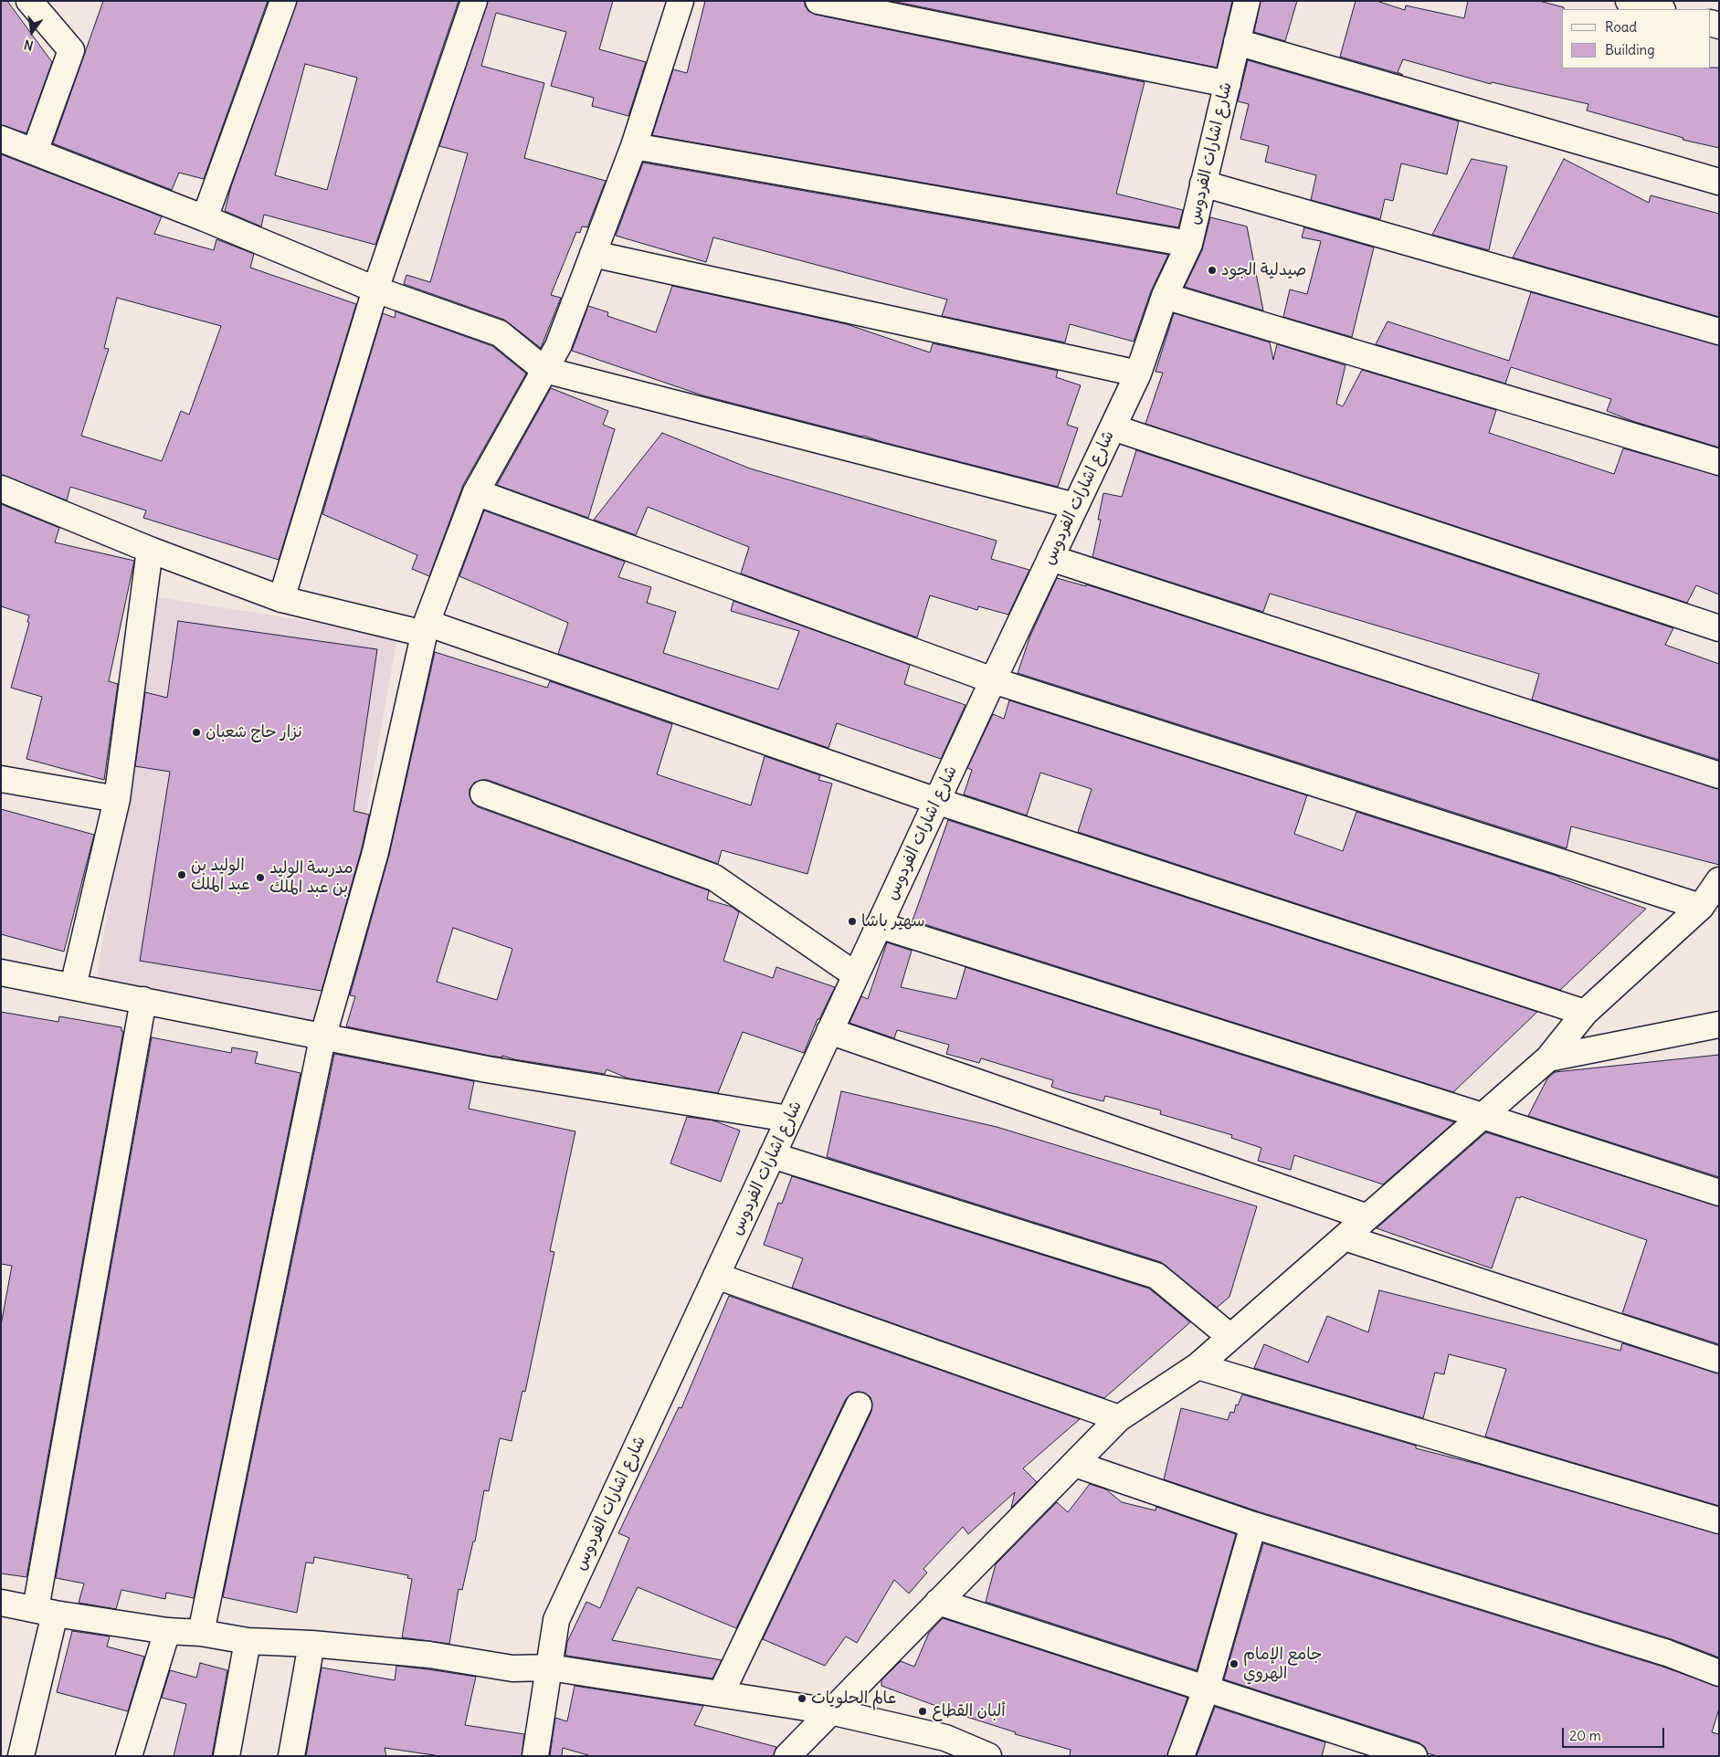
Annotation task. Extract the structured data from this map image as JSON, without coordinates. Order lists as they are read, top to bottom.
{
  "streets": {
    "street": ["شارع اشارات الفردوس"]
  },
  "places": [
    "صيدلية الجود",
    "نزار حاج شعبان",
    "الوليد بن عبد الملك",
    "مدرسة الوليد بن عبد الملك",
    "سهير باشا",
    "جامع الإمام الهروي",
    "عالم الحلويات",
    "ألبان القطاع"
  ],
  "legend": ["Road", "Building"],
  "scale_bar": "20 m",
  "north": "bottom"
}
